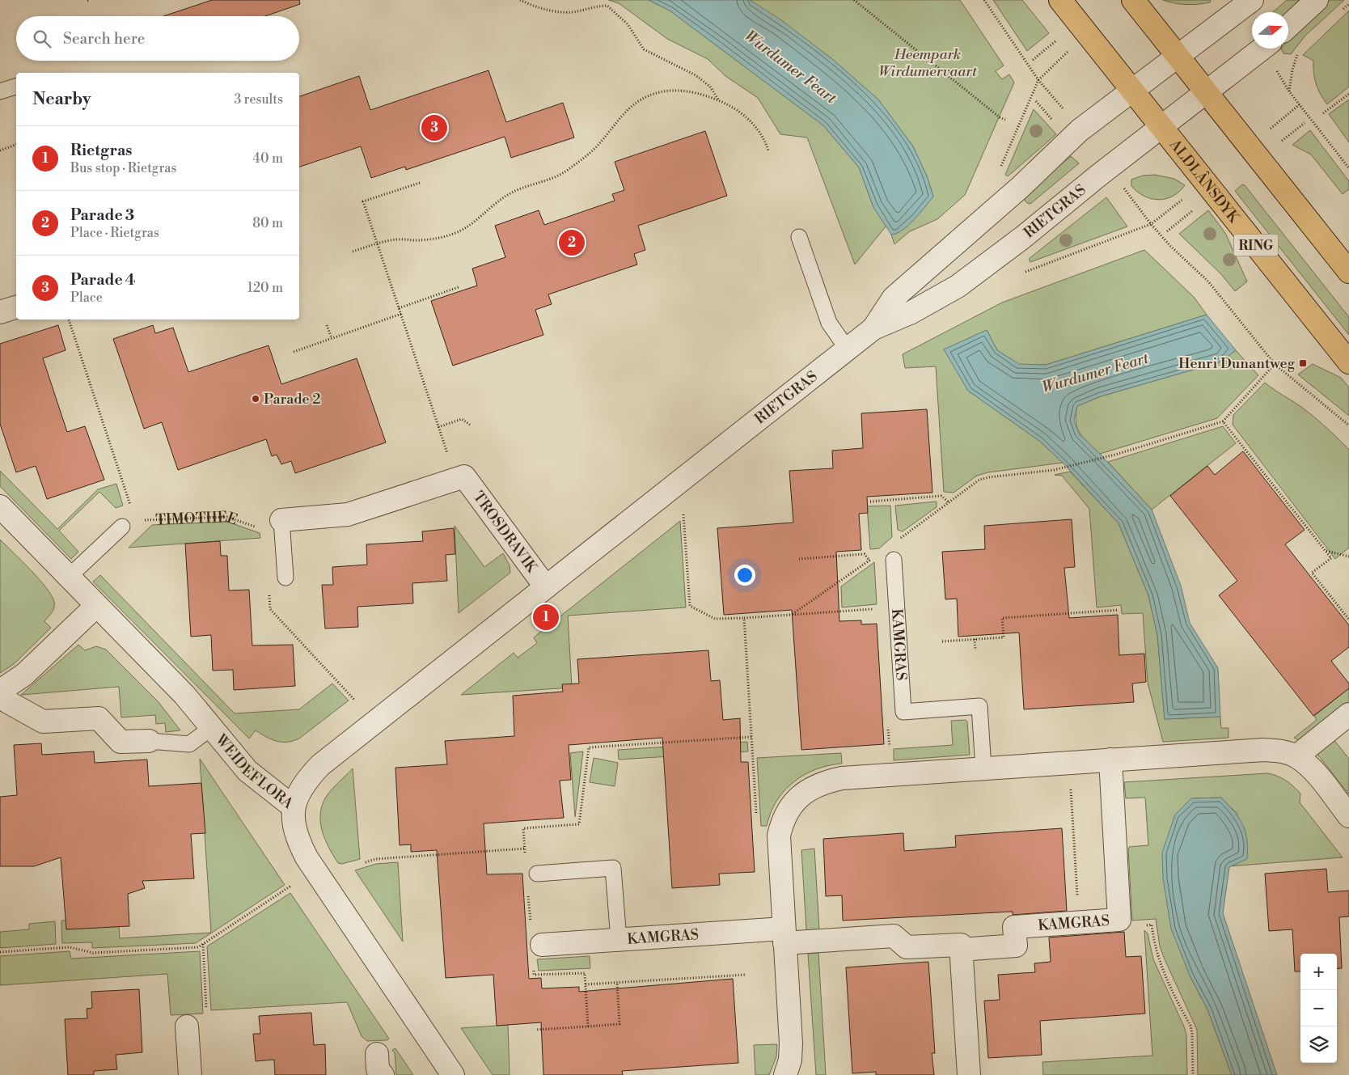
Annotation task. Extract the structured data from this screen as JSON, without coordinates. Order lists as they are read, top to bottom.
{
  "streets": {
    "main road": ["ALDLÂNSDYK", "RING"],
    "street": [
      "RIETGRAS",
      "TROSDRAVIK",
      "KAMGRAS",
      "WEIDEFLORA"
    ],
    "path": ["TIMOTHEE"]
  },
  "crossings": [
    ["ALDLÂNSDYK", "RIETGRAS"],
    ["RIETGRAS", "TROSDRAVIK"],
    ["RIETGRAS", "WEIDEFLORA"]
  ],
  "water": ["Wurdumer Feart"],
  "parks": ["Heempark Wirdumervaart"],
  "places": {
    "transit": ["Henri Dunantweg"],
    "other": ["Parade 2"]
  },
  "north": "right",
  "page": {
    "search": "Search here",
    "heading": ["Nearby", "3 results"],
    "pins": ["3", "2", "1"],
    "list": [
      {
        "mark": "1",
        "name": "Rietgras",
        "note": "Bus stop · Rietgras",
        "value": "40 m"
      },
      {
        "mark": "2",
        "name": "Parade 3",
        "note": "Place · Rietgras",
        "value": "80 m"
      },
      {
        "mark": "3",
        "name": "Parade 4",
        "note": "Place",
        "value": "120 m"
      }
    ],
    "map_buttons": ["+", "−"]
  }
}
